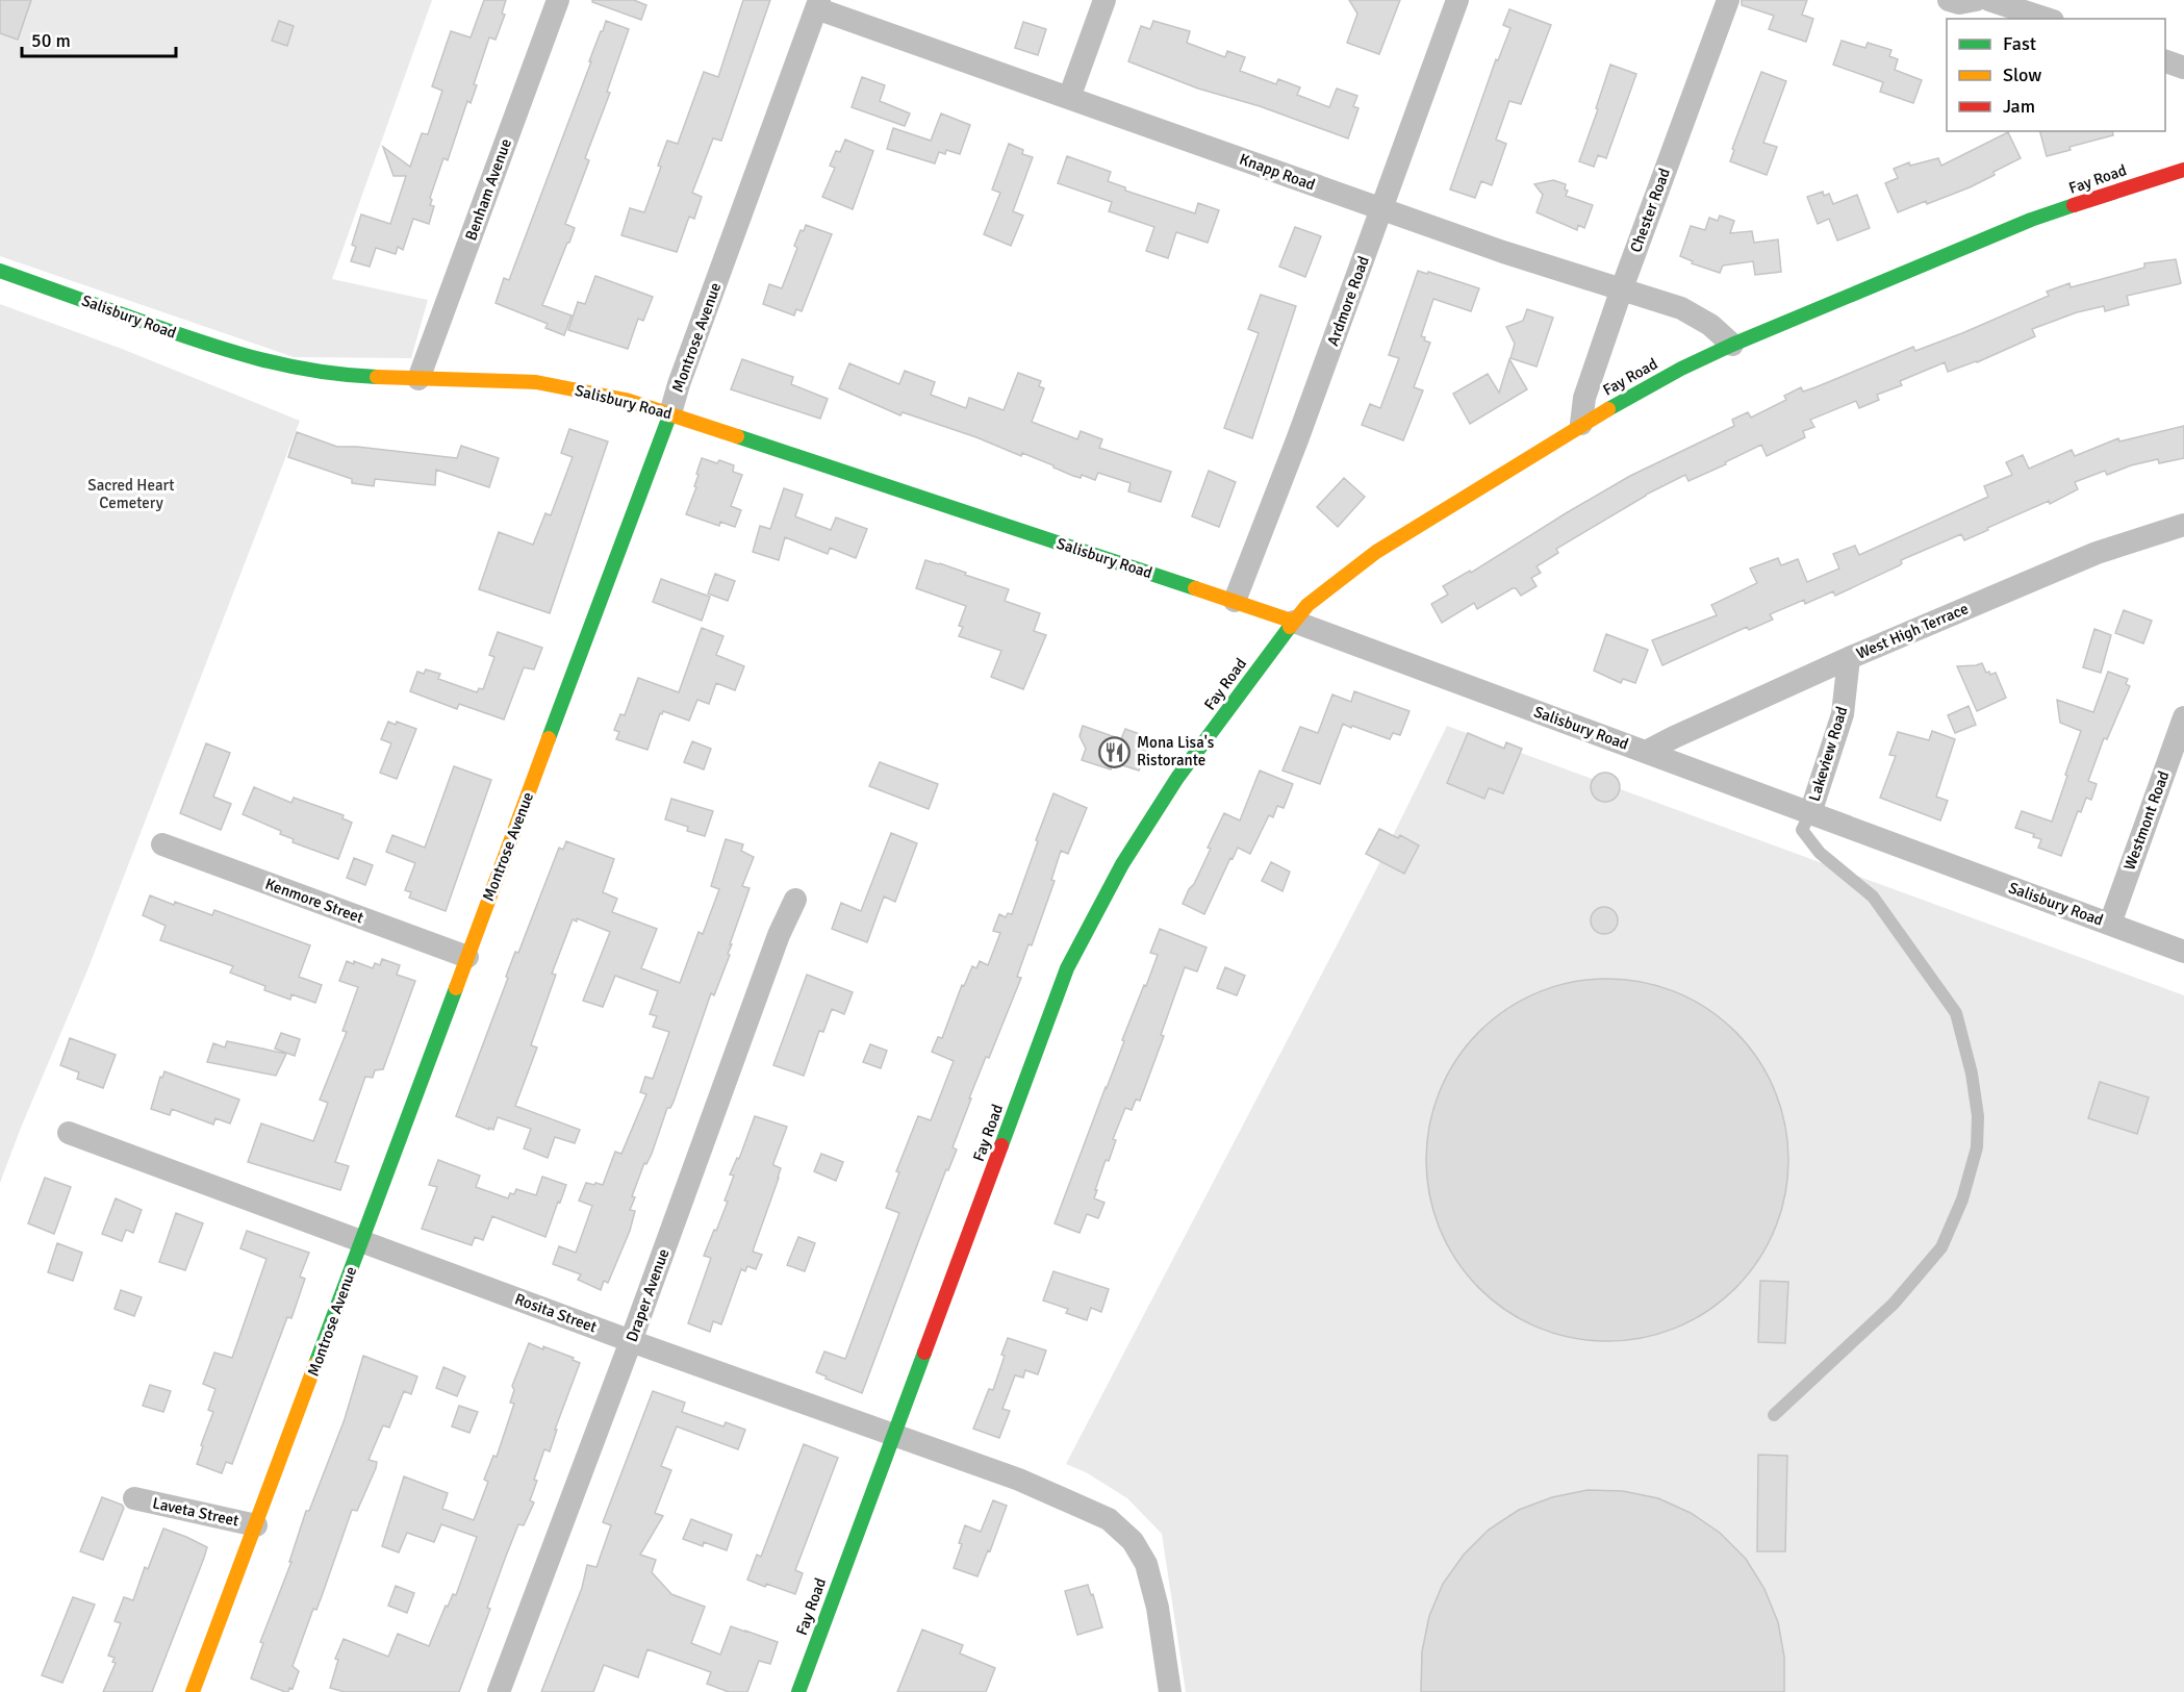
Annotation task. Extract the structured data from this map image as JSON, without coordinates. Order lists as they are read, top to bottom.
{
  "streets": {
    "street": [
      "Knapp Road",
      "Fay Road",
      "Benham Avenue",
      "Chester Road",
      "Ardmore Road",
      "Salisbury Road",
      "Montrose Avenue",
      "West High Terrace",
      "Lakeview Road",
      "Westmont Road",
      "Kenmore Street",
      "Draper Avenue",
      "Rosita Street",
      "Laveta Street"
    ]
  },
  "crossings": [
    ["Knapp Road", "Fay Road"],
    ["Knapp Road", "Chester Road"],
    ["Knapp Road", "Ardmore Road"],
    ["Knapp Road", "Montrose Avenue"],
    ["Fay Road", "Chester Road"],
    ["Fay Road", "Salisbury Road"],
    ["Fay Road", "Rosita Street"],
    ["Benham Avenue", "Salisbury Road"],
    ["Ardmore Road", "Salisbury Road"],
    ["Salisbury Road", "Montrose Avenue"],
    ["Salisbury Road", "West High Terrace"],
    ["Salisbury Road", "Lakeview Road"],
    ["Salisbury Road", "Westmont Road"],
    ["Montrose Avenue", "Kenmore Street"],
    ["Montrose Avenue", "Rosita Street"],
    ["Montrose Avenue", "Laveta Street"],
    ["West High Terrace", "Lakeview Road"],
    ["Draper Avenue", "Rosita Street"]
  ],
  "parks": ["Sacred Heart Cemetery"],
  "places": {
    "restaurant": ["Mona Lisa's Ristorante"]
  },
  "legend": ["Fast", "Slow", "Jam"],
  "scale_bar": "50 m"
}
